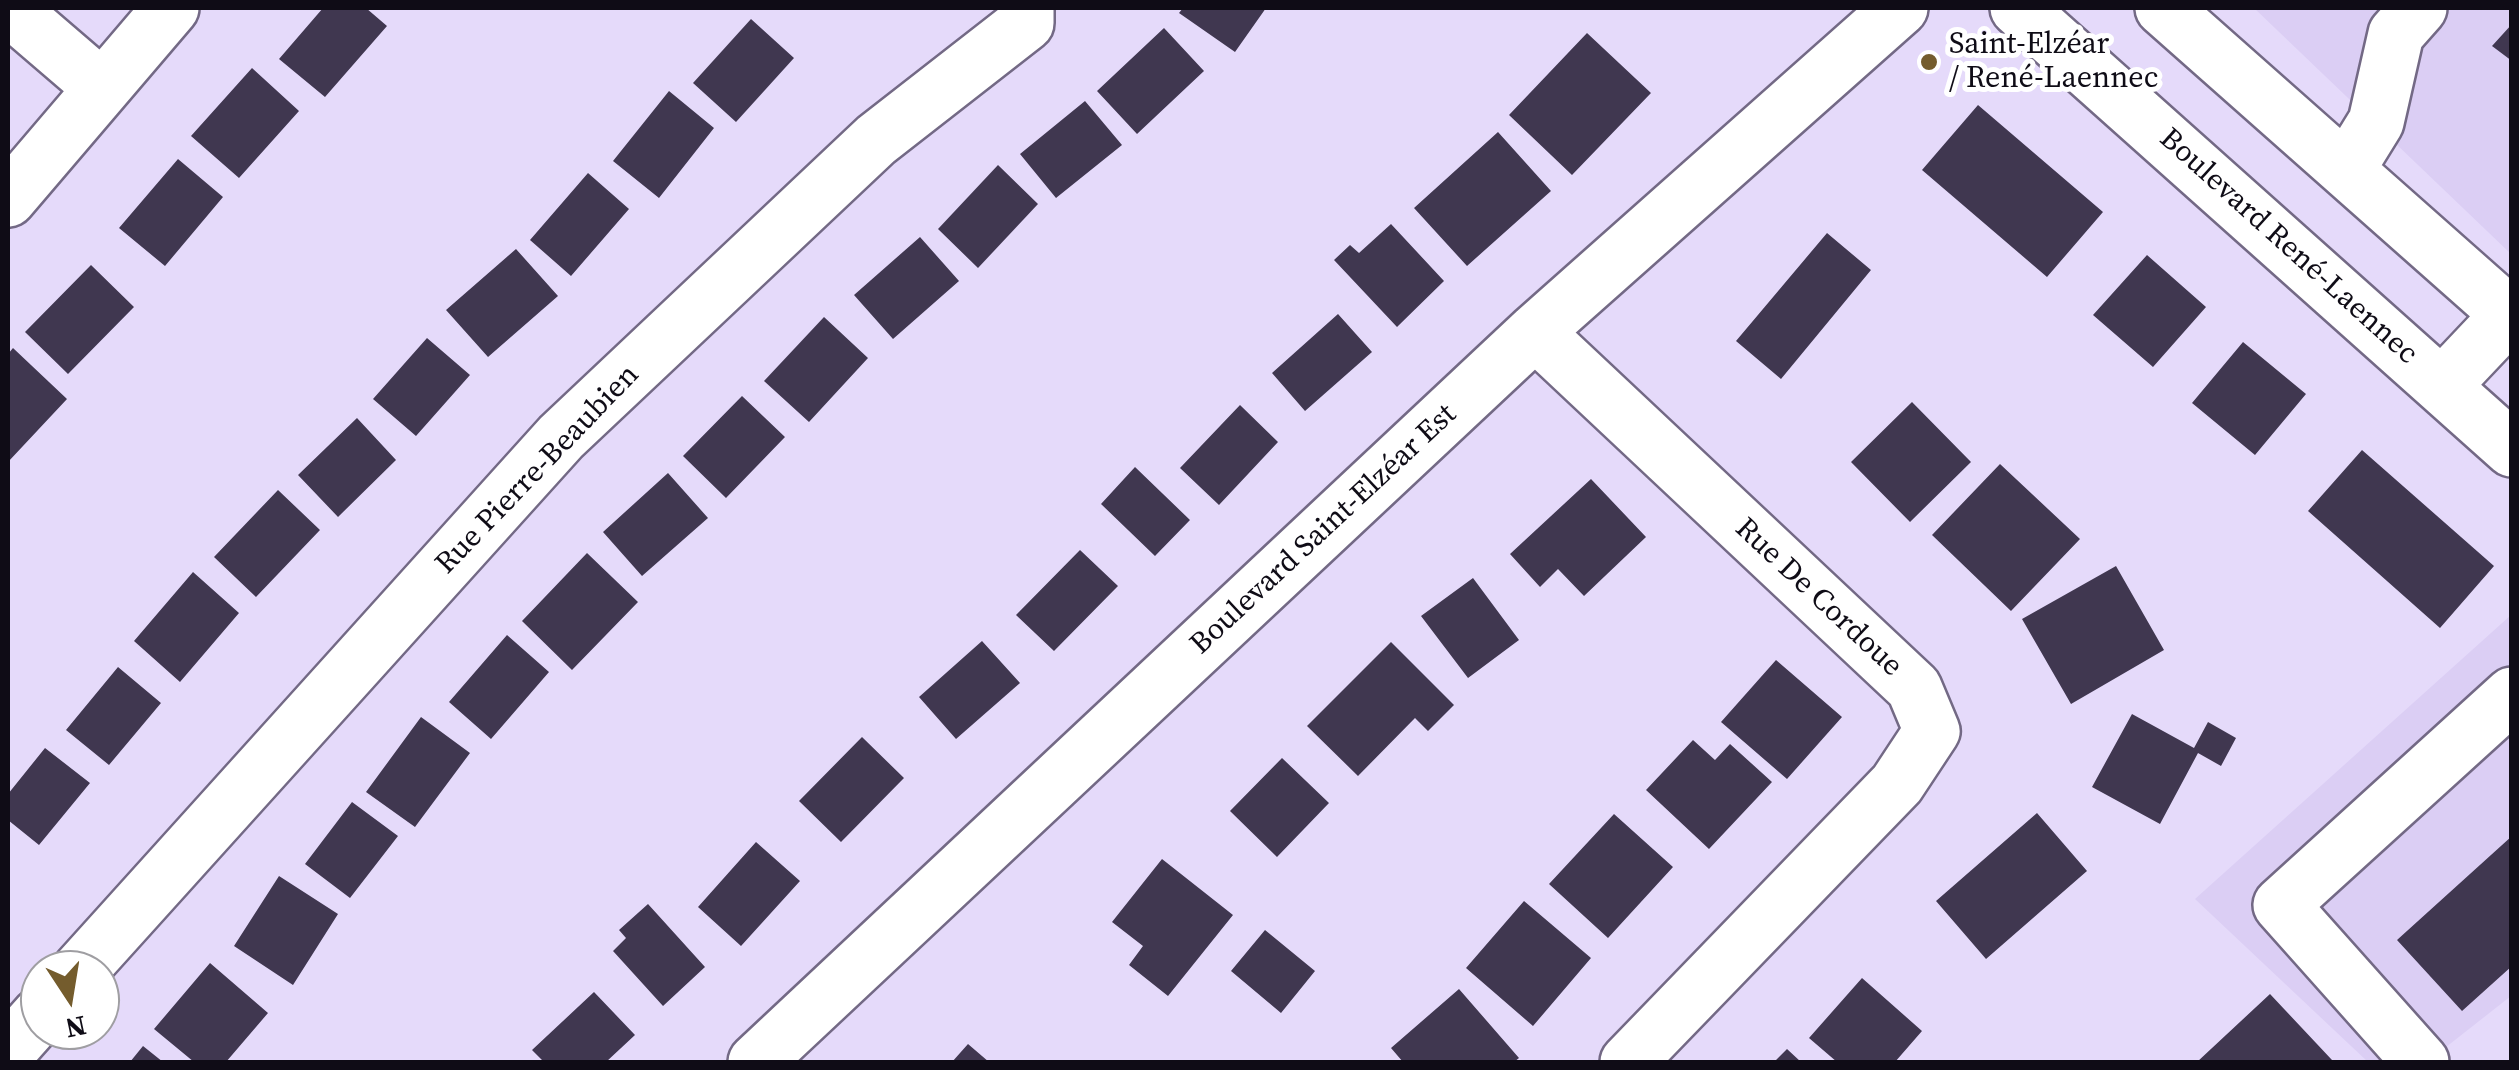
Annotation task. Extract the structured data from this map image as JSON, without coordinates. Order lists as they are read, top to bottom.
{
  "streets": {
    "street": [
      "Boulevard René-Laennec",
      "Rue Pierre-Beaubien",
      "Boulevard Saint-Elzéar Est",
      "Rue De Cordoue"
    ]
  },
  "crossings": [
    ["Boulevard Saint-Elzéar Est", "Rue De Cordoue"]
  ],
  "places": ["Saint-Elzéar / René-Laennec"],
  "north": "bottom"
}
